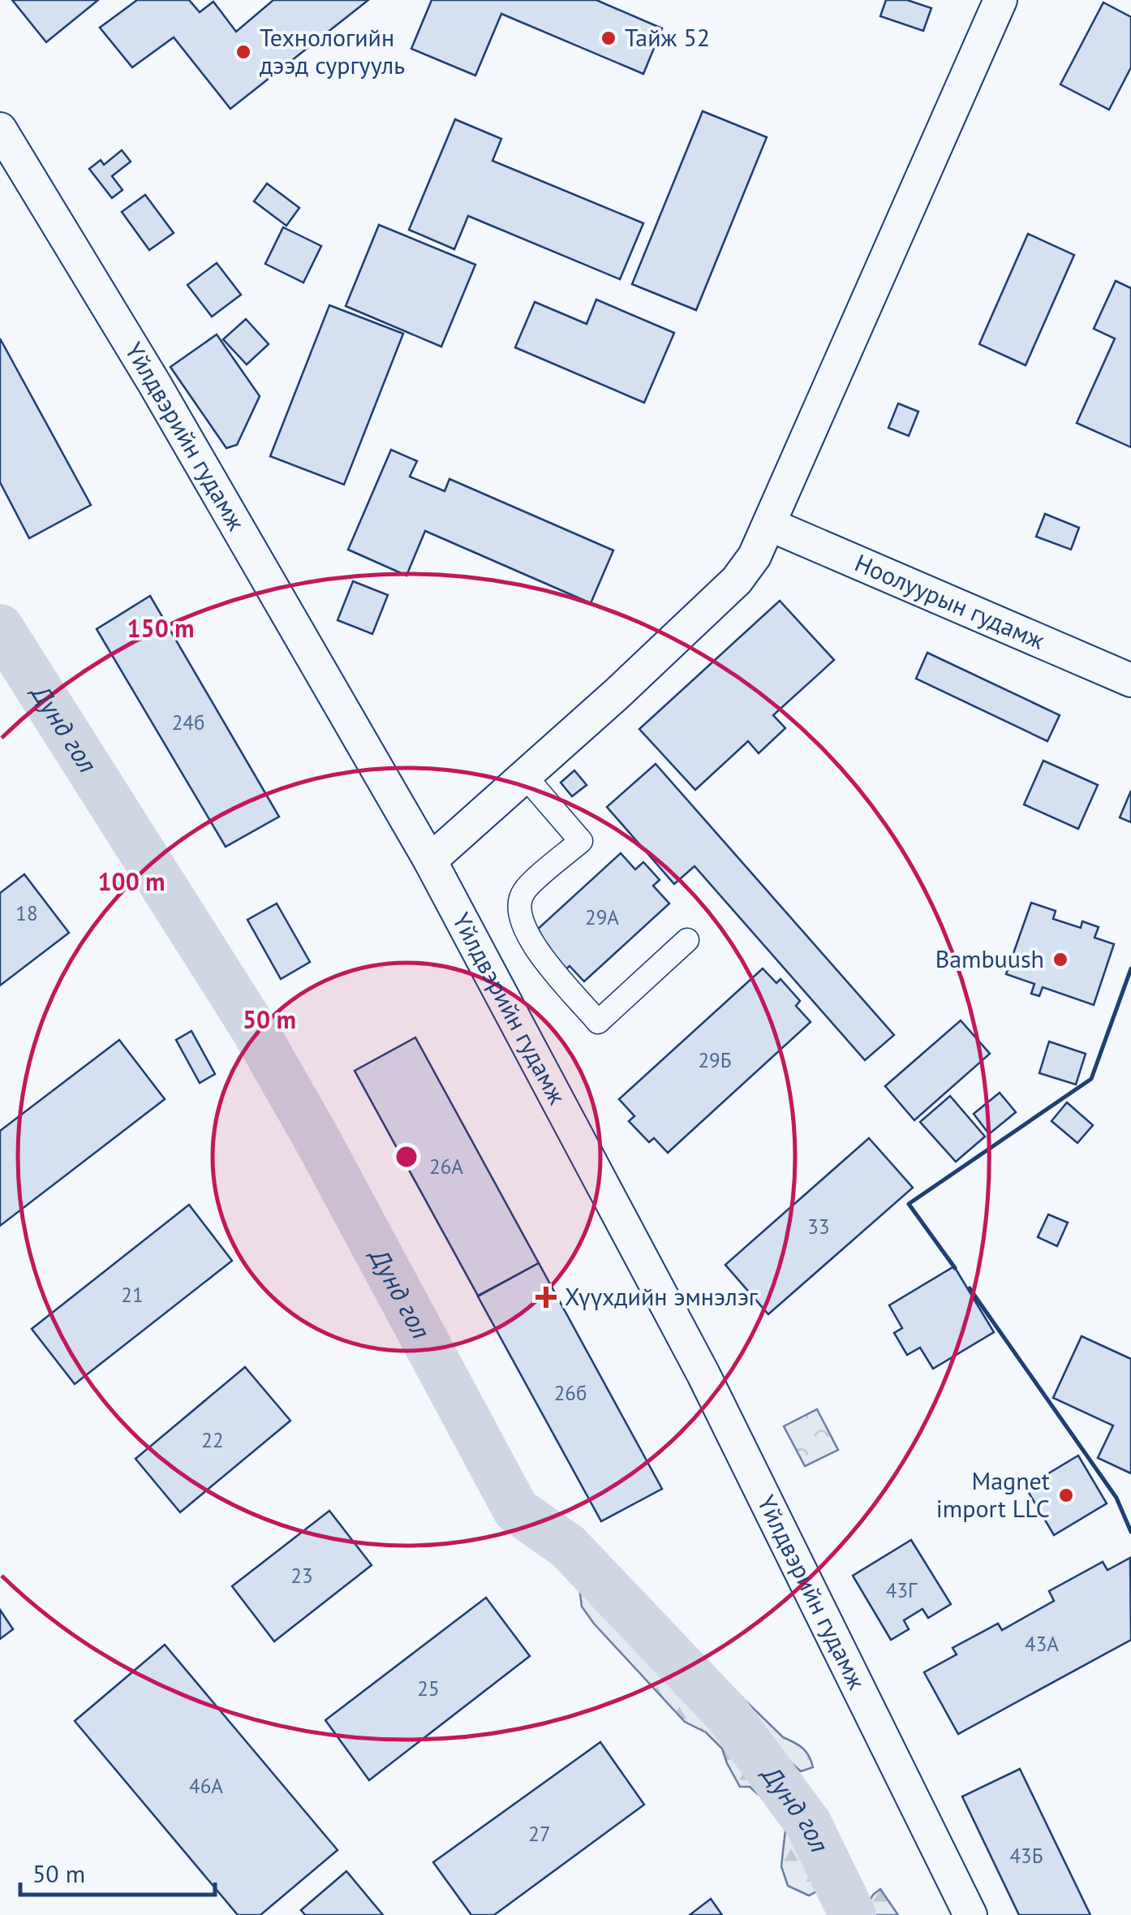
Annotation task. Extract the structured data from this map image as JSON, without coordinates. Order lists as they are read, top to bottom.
{
  "streets": {
    "main road": ["Yйлдвэрийн гудамж", "Ноолуурын гудамж"]
  },
  "water": ["Дунд гол"],
  "places": {
    "other": [
      "Тайж 52",
      "Технологийн дээд сургууль",
      "Bambuush",
      "Magnet import LLC"
    ],
    "health": ["Хүүхдийн эмнэлэг"]
  },
  "house_numbers": [
    "24б",
    "18",
    "29А",
    "29Б",
    "26А",
    "33",
    "21",
    "26б",
    "22",
    "23",
    "43Г",
    "43А",
    "25",
    "46А",
    "27",
    "43Б"
  ],
  "scale_bar": "50 m",
  "rings": ["150 m", "100 m", "50 m"]
}
